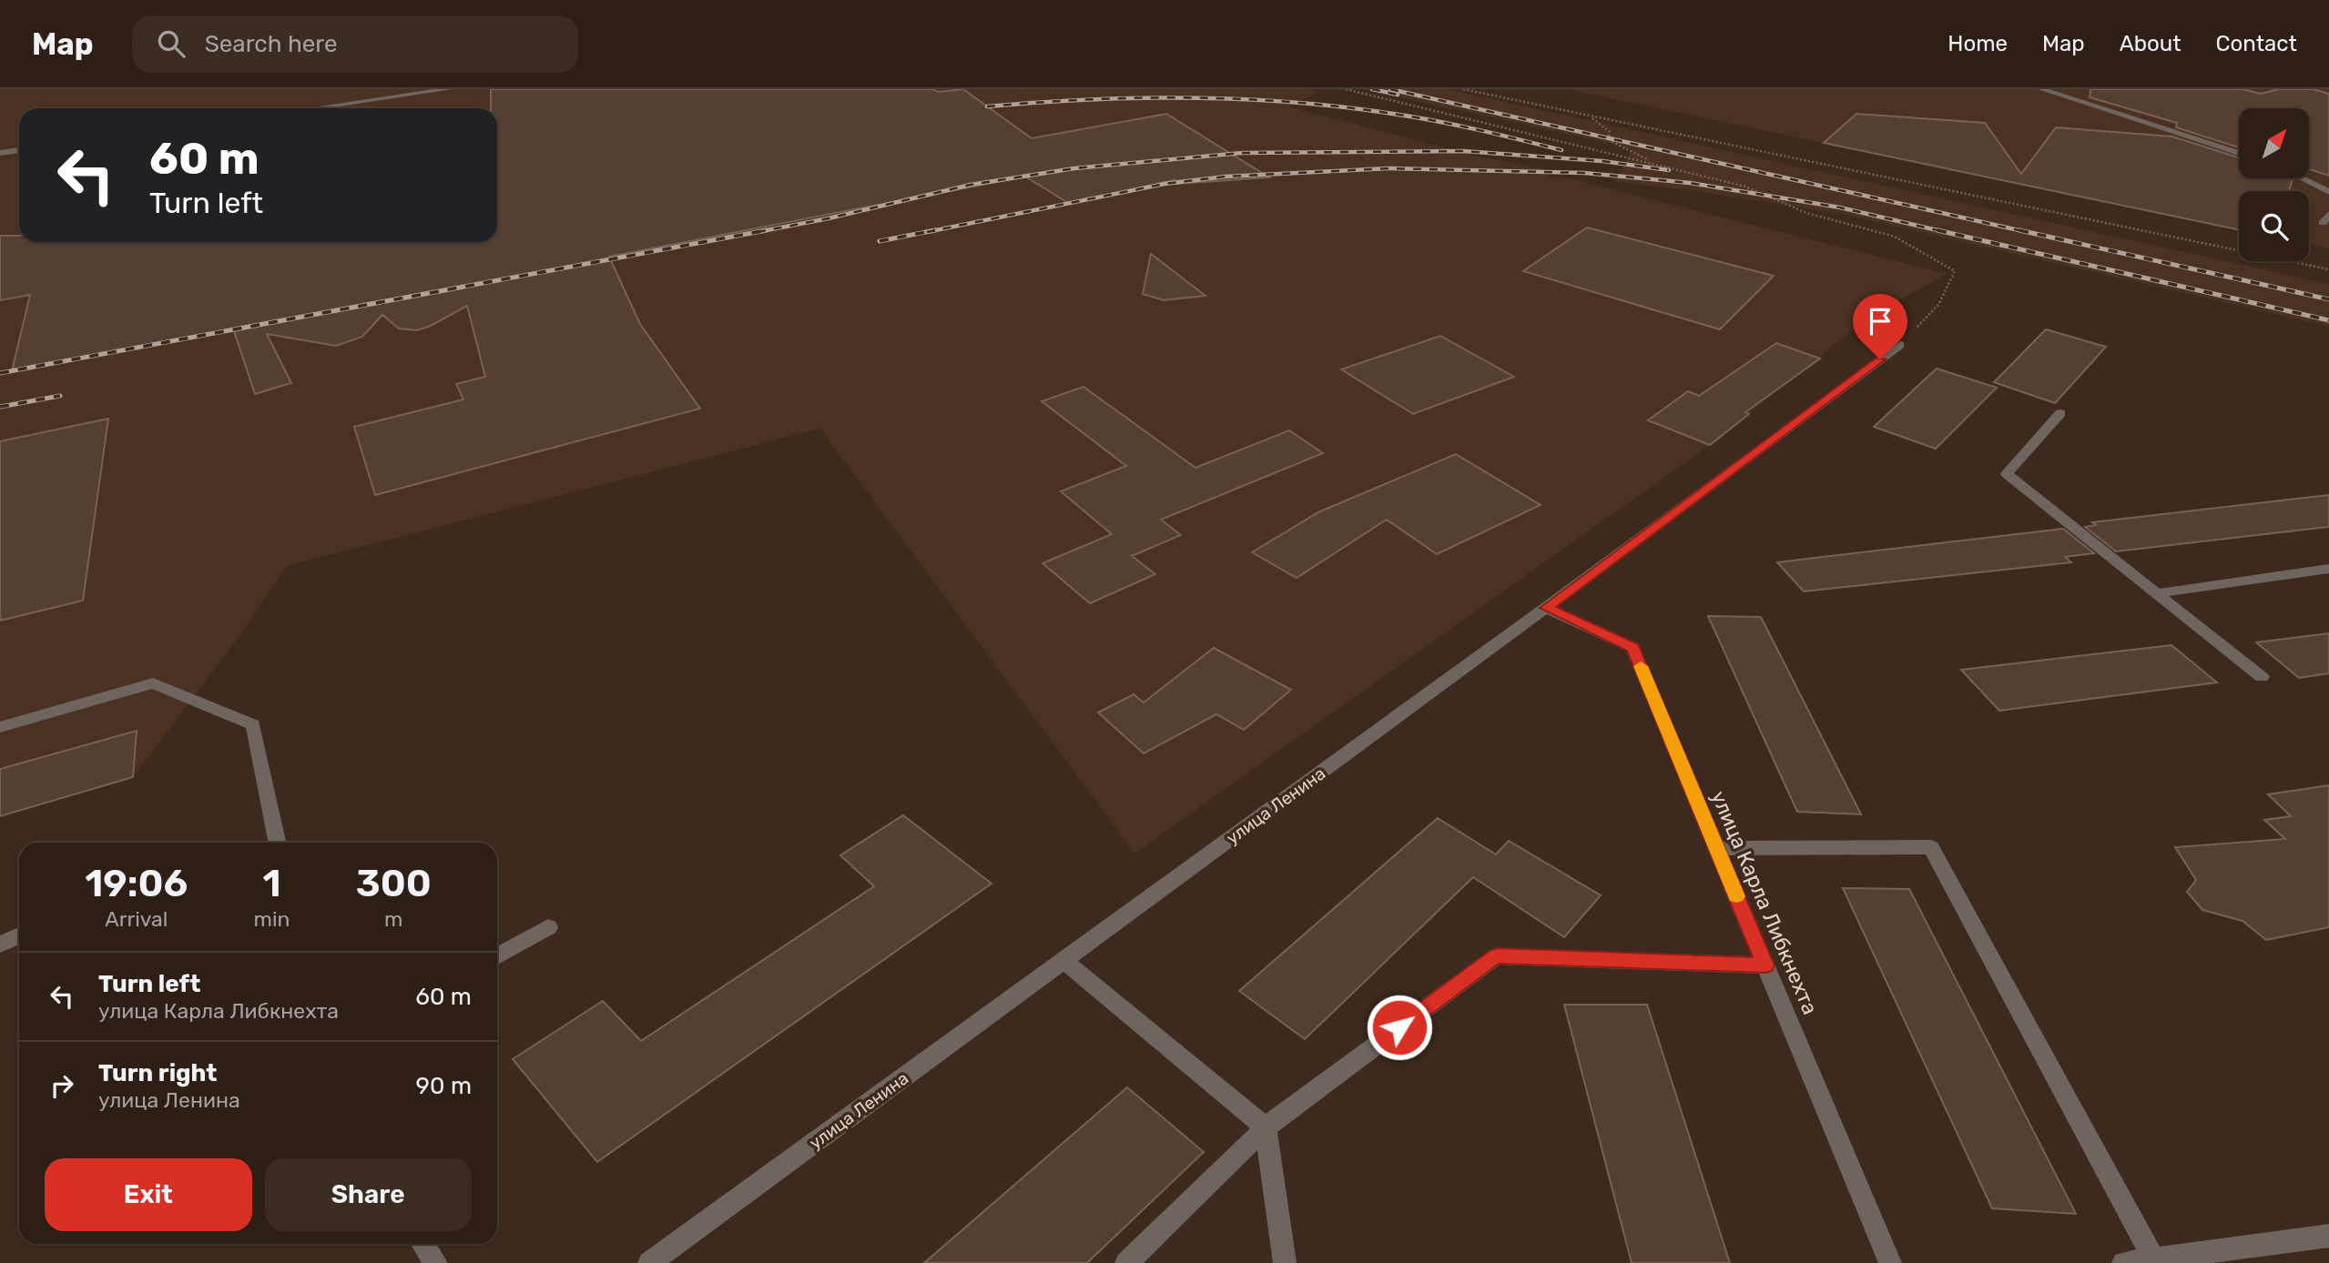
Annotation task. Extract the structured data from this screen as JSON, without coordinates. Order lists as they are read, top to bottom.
{
  "streets": {
    "street": ["улица Ленина", "улица Карла Либкнехта"]
  },
  "crossings": [
    ["улица Ленина", "улица Карла Либкнехта"]
  ],
  "north": "top right",
  "page": {
    "header": "Map",
    "search": "Search here",
    "nav": [
      "Home",
      "Map",
      "About",
      "Contact"
    ],
    "turn": ["60 m", "Turn left"],
    "eta": [
      "19:06",
      "Arrival",
      "1",
      "min",
      "300",
      "m"
    ],
    "list": [
      {
        "name": "Turn left",
        "note": "улица Карла Либкнехта",
        "value": "60 m"
      },
      {
        "name": "Turn right",
        "note": "улица Ленина",
        "value": "90 m"
      }
    ],
    "buttons": ["Exit", "Share"]
  }
}
